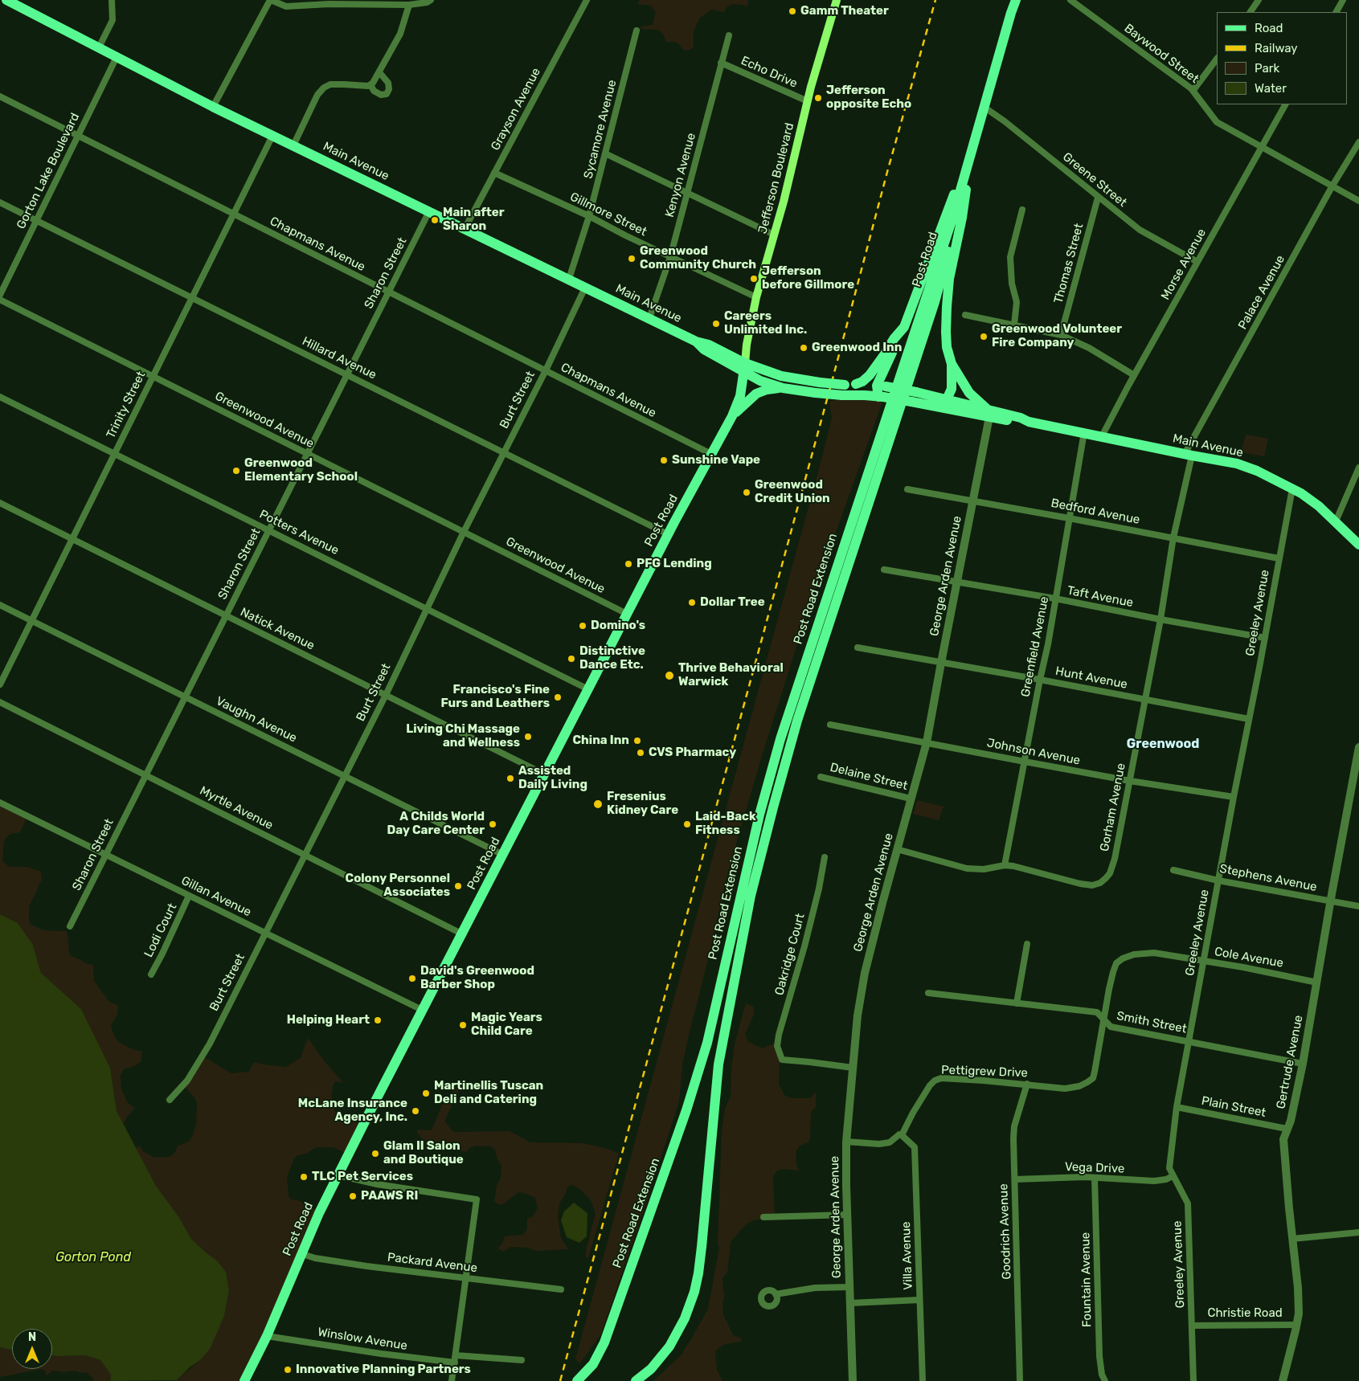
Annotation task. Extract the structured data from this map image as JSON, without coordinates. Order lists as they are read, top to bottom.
{
  "streets": {
    "main road": [
      "Main Avenue",
      "Jefferson Boulevard",
      "Post Road",
      "Post Road Extension"
    ],
    "street": [
      "Baywood Street",
      "Echo Drive",
      "Grayson Avenue",
      "Sycamore Avenue",
      "Gorton Lake Boulevard",
      "Kenyon Avenue",
      "Greene Street",
      "Gillmore Street",
      "Chapmans Avenue",
      "Thomas Street",
      "Morse Avenue",
      "Sharon Street",
      "Palace Avenue",
      "Hillard Avenue",
      "Burt Street",
      "Trinity Street",
      "Greenwood Avenue",
      "Bedford Avenue",
      "Potters Avenue",
      "George Arden Avenue",
      "Taft Avenue",
      "Greeley Avenue",
      "Natick Avenue",
      "Greenfield Avenue",
      "Hunt Avenue",
      "Vaughn Avenue",
      "Johnson Avenue",
      "Delaine Street",
      "Gorham Avenue",
      "Myrtle Avenue",
      "Stephens Avenue",
      "Gillan Avenue",
      "Lodi Court",
      "Oakridge Court",
      "Cole Avenue",
      "Smith Street",
      "Gertrude Avenue",
      "Pettigrew Drive",
      "Plain Street",
      "Vega Drive",
      "Goodrich Avenue",
      "Villa Avenue",
      "Packard Avenue",
      "Fountain Avenue",
      "Christie Road",
      "Winslow Avenue"
    ]
  },
  "crossings": [
    ["Baywood Street", "Morse Avenue"],
    ["Baywood Street", "Palace Avenue"],
    ["Echo Drive", "Kenyon Avenue"],
    ["Echo Drive", "Jefferson Boulevard"],
    ["Grayson Avenue", "Main Avenue"],
    ["Grayson Avenue", "Gillmore Street"],
    ["Sycamore Avenue", "Main Avenue"],
    ["Sycamore Avenue", "Gillmore Street"],
    ["Main Avenue", "Gorton Lake Boulevard"],
    ["Main Avenue", "Kenyon Avenue"],
    ["Main Avenue", "Jefferson Boulevard"],
    ["Main Avenue", "Post Road"],
    ["Main Avenue", "Morse Avenue"],
    ["Main Avenue", "Sharon Street"],
    ["Main Avenue", "Palace Avenue"],
    ["Main Avenue", "Burt Street"],
    ["Main Avenue", "Trinity Street"],
    ["Main Avenue", "George Arden Avenue"],
    ["Main Avenue", "Greeley Avenue"],
    ["Main Avenue", "Greenfield Avenue"],
    ["Main Avenue", "Gorham Avenue"],
    ["Gorton Lake Boulevard", "Chapmans Avenue"],
    ["Gorton Lake Boulevard", "Hillard Avenue"],
    ["Kenyon Avenue", "Gillmore Street"],
    ["Jefferson Boulevard", "Gillmore Street"],
    ["Jefferson Boulevard", "Post Road"],
    ["Greene Street", "Post Road"],
    ["Greene Street", "Thomas Street"],
    ["Greene Street", "Morse Avenue"],
    ["Chapmans Avenue", "Post Road"],
    ["Chapmans Avenue", "Sharon Street"],
    ["Chapmans Avenue", "Burt Street"],
    ["Chapmans Avenue", "Trinity Street"],
    ["Post Road", "Hillard Avenue"],
    ["Post Road", "Greenwood Avenue"],
    ["Post Road", "Potters Avenue"],
    ["Post Road", "Post Road Extension"],
    ["Post Road", "Natick Avenue"],
    ["Post Road", "Vaughn Avenue"],
    ["Post Road", "Myrtle Avenue"],
    ["Post Road", "Gillan Avenue"],
    ["Post Road", "Packard Avenue"],
    ["Post Road", "Winslow Avenue"],
    ["Sharon Street", "Hillard Avenue"],
    ["Sharon Street", "Greenwood Avenue"],
    ["Sharon Street", "Potters Avenue"],
    ["Sharon Street", "Natick Avenue"],
    ["Sharon Street", "Vaughn Avenue"],
    ["Sharon Street", "Myrtle Avenue"],
    ["Sharon Street", "Gillan Avenue"],
    ["Palace Avenue", "Gorham Avenue"],
    ["Hillard Avenue", "Burt Street"],
    ["Hillard Avenue", "Trinity Street"],
    ["Burt Street", "Greenwood Avenue"],
    ["Burt Street", "Potters Avenue"],
    ["Burt Street", "Natick Avenue"],
    ["Burt Street", "Vaughn Avenue"],
    ["Burt Street", "Myrtle Avenue"],
    ["Burt Street", "Gillan Avenue"],
    ["Trinity Street", "Greenwood Avenue"],
    ["Trinity Street", "Potters Avenue"],
    ["Trinity Street", "Natick Avenue"],
    ["Trinity Street", "Vaughn Avenue"],
    ["Bedford Avenue", "George Arden Avenue"],
    ["Bedford Avenue", "Greeley Avenue"],
    ["Bedford Avenue", "Greenfield Avenue"],
    ["Bedford Avenue", "Gorham Avenue"],
    ["George Arden Avenue", "Taft Avenue"],
    ["George Arden Avenue", "Hunt Avenue"],
    ["George Arden Avenue", "Johnson Avenue"],
    ["George Arden Avenue", "Delaine Street"],
    ["George Arden Avenue", "Gorham Avenue"],
    ["George Arden Avenue", "Oakridge Court"],
    ["Taft Avenue", "Greeley Avenue"],
    ["Taft Avenue", "Greenfield Avenue"],
    ["Taft Avenue", "Gorham Avenue"],
    ["Greeley Avenue", "Hunt Avenue"],
    ["Greeley Avenue", "Johnson Avenue"],
    ["Greeley Avenue", "Stephens Avenue"],
    ["Greeley Avenue", "Cole Avenue"],
    ["Greeley Avenue", "Smith Street"],
    ["Greeley Avenue", "Plain Street"],
    ["Greeley Avenue", "Vega Drive"],
    ["Greeley Avenue", "Christie Road"],
    ["Greenfield Avenue", "Hunt Avenue"],
    ["Greenfield Avenue", "Johnson Avenue"],
    ["Greenfield Avenue", "Gorham Avenue"],
    ["Hunt Avenue", "Gorham Avenue"],
    ["Johnson Avenue", "Gorham Avenue"],
    ["Stephens Avenue", "Gertrude Avenue"],
    ["Gillan Avenue", "Lodi Court"],
    ["Cole Avenue", "Smith Street"],
    ["Cole Avenue", "Gertrude Avenue"],
    ["Cole Avenue", "Pettigrew Drive"],
    ["Smith Street", "Gertrude Avenue"],
    ["Smith Street", "Pettigrew Drive"],
    ["Gertrude Avenue", "Plain Street"],
    ["Gertrude Avenue", "Christie Road"],
    ["Pettigrew Drive", "Goodrich Avenue"],
    ["Pettigrew Drive", "Villa Avenue"],
    ["Vega Drive", "Goodrich Avenue"],
    ["Vega Drive", "Fountain Avenue"]
  ],
  "districts": ["Greenwood"],
  "water": ["Gorton Pond"],
  "places": [
    "Gamm Theater",
    "Jefferson opposite Echo",
    "Main after Sharon",
    "Greenwood Community Church",
    "Jefferson before Gillmore",
    "Careers Unlimited Inc.",
    "Greenwood Volunteer Fire Company",
    "Greenwood Inn",
    "Sunshine Vape",
    "Greenwood Elementary School",
    "Greenwood Credit Union",
    "PFG Lending",
    "Dollar Tree",
    "Domino's",
    "Distinctive Dance Etc.",
    "Thrive Behavioral Warwick",
    "Francisco's Fine Furs and Leathers",
    "Living Chi Massage and Wellness",
    "China Inn",
    "CVS Pharmacy",
    "Assisted Daily Living",
    "Fresenius Kidney Care",
    "A Childs World Day Care Center",
    "Laid-Back Fitness",
    "Colony Personnel Associates",
    "David's Greenwood Barber Shop",
    "Helping Heart",
    "Magic Years Child Care",
    "Martinellis Tuscan Deli and Catering",
    "McLane Insurance Agency, Inc.",
    "Glam II Salon and Boutique",
    "TLC Pet Services",
    "PAAWS RI",
    "Innovative Planning Partners"
  ],
  "legend": [
    "Road",
    "Railway",
    "Park",
    "Water"
  ],
  "north": "top"
}
